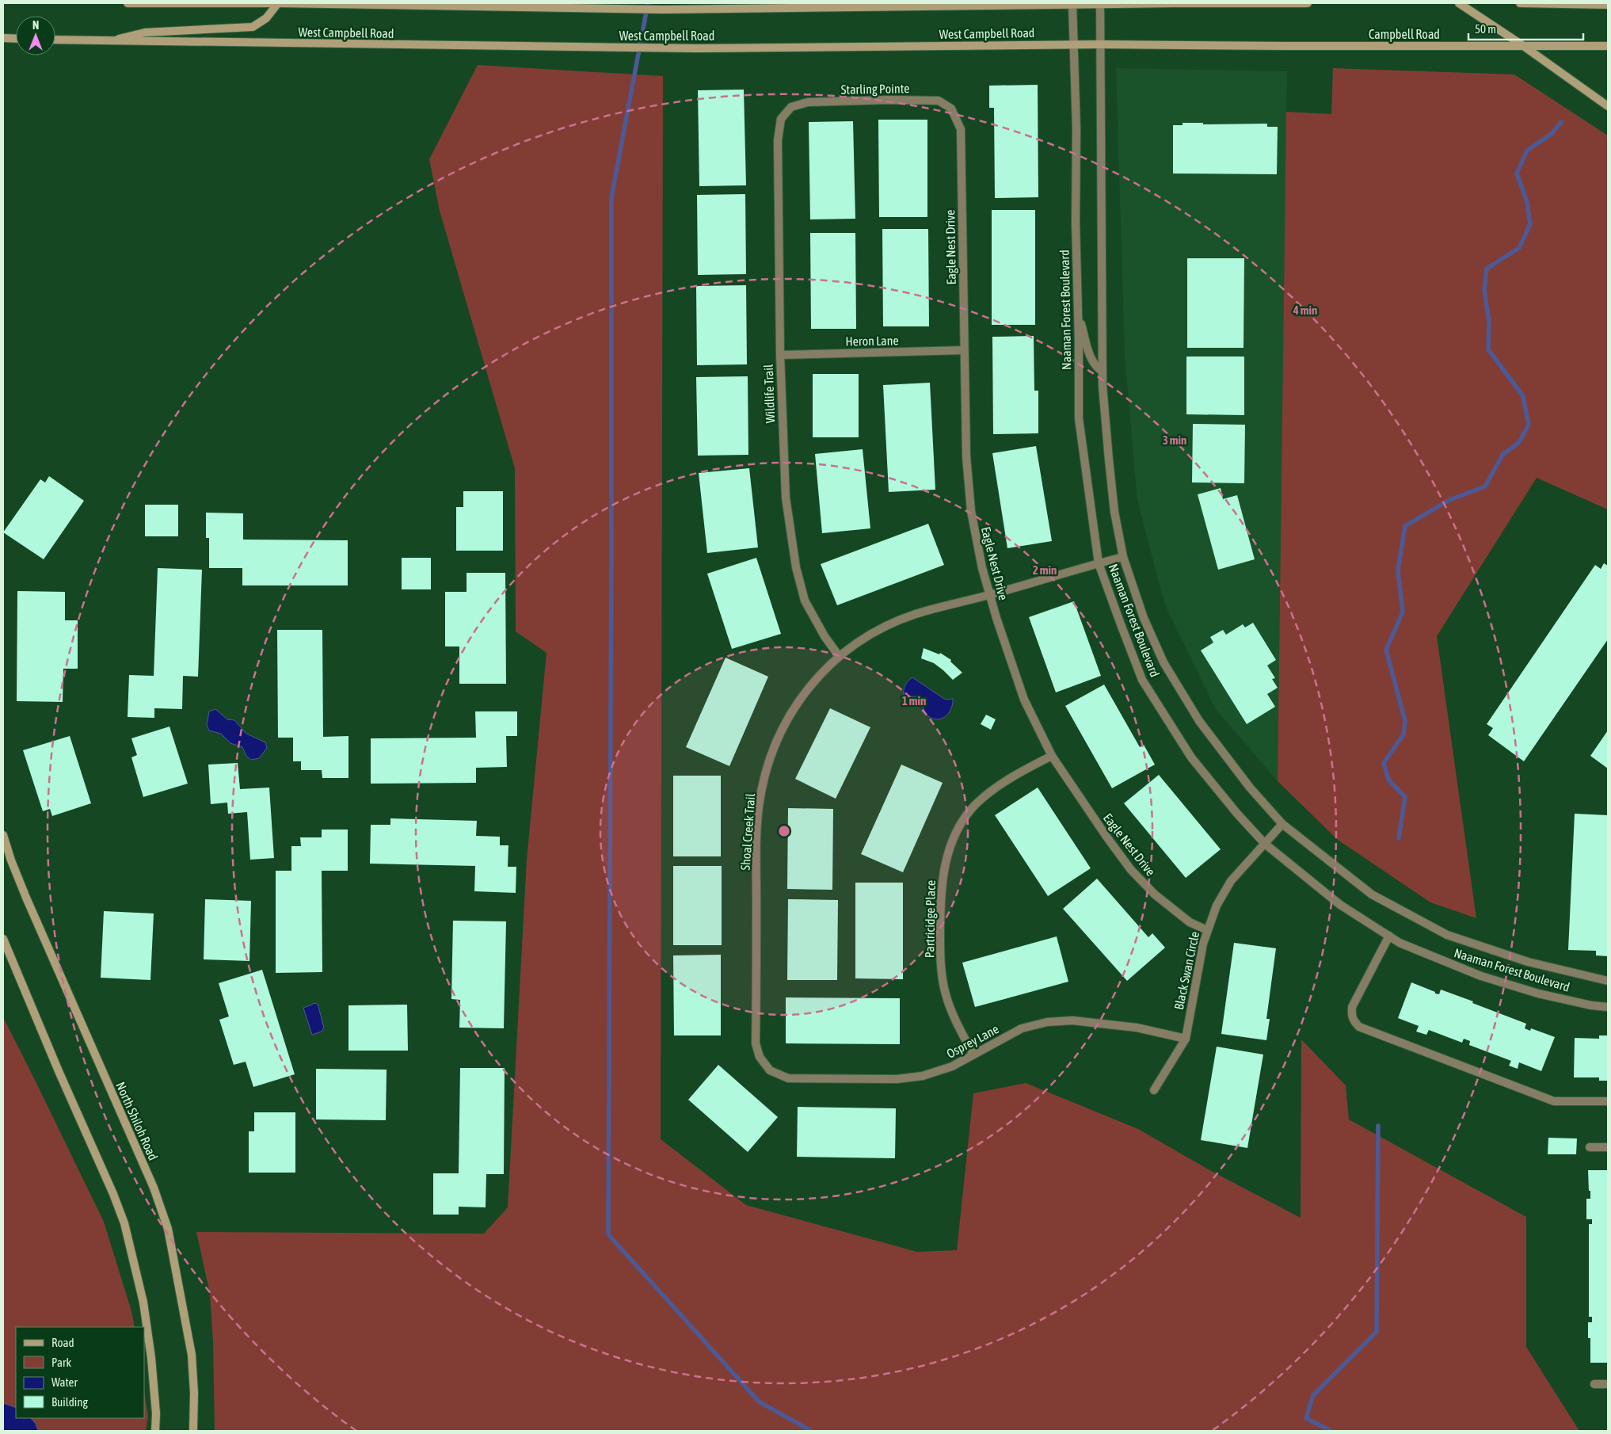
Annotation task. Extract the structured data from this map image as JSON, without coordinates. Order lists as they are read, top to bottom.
{
  "streets": {
    "main road": ["West Campbell Road", "Campbell Road", "North Shiloh Road"],
    "street": [
      "Starling Pointe",
      "Eagle Nest Drive",
      "Naaman Forest Boulevard",
      "Heron Lane",
      "Wildlife Trail",
      "Shoal Creek Trail",
      "Partricidge Place",
      "Black Swan Circle",
      "Osprey Lane"
    ]
  },
  "crossings": [
    ["West Campbell Road", "Campbell Road"],
    ["West Campbell Road", "Naaman Forest Boulevard"],
    ["Starling Pointe", "Eagle Nest Drive"],
    ["Starling Pointe", "Wildlife Trail"],
    ["Eagle Nest Drive", "Heron Lane"],
    ["Eagle Nest Drive", "Shoal Creek Trail"],
    ["Eagle Nest Drive", "Partricidge Place"],
    ["Eagle Nest Drive", "Black Swan Circle"],
    ["Naaman Forest Boulevard", "Shoal Creek Trail"],
    ["Naaman Forest Boulevard", "Black Swan Circle"],
    ["Heron Lane", "Wildlife Trail"],
    ["Wildlife Trail", "Shoal Creek Trail"],
    ["Shoal Creek Trail", "Osprey Lane"],
    ["Partricidge Place", "Osprey Lane"],
    ["Black Swan Circle", "Osprey Lane"]
  ],
  "legend": [
    "Road",
    "Park",
    "Water",
    "Building"
  ],
  "scale_bar": "50 m",
  "north": "top",
  "rings": [
    "4 min",
    "3 min",
    "2 min",
    "1 min"
  ]
}
